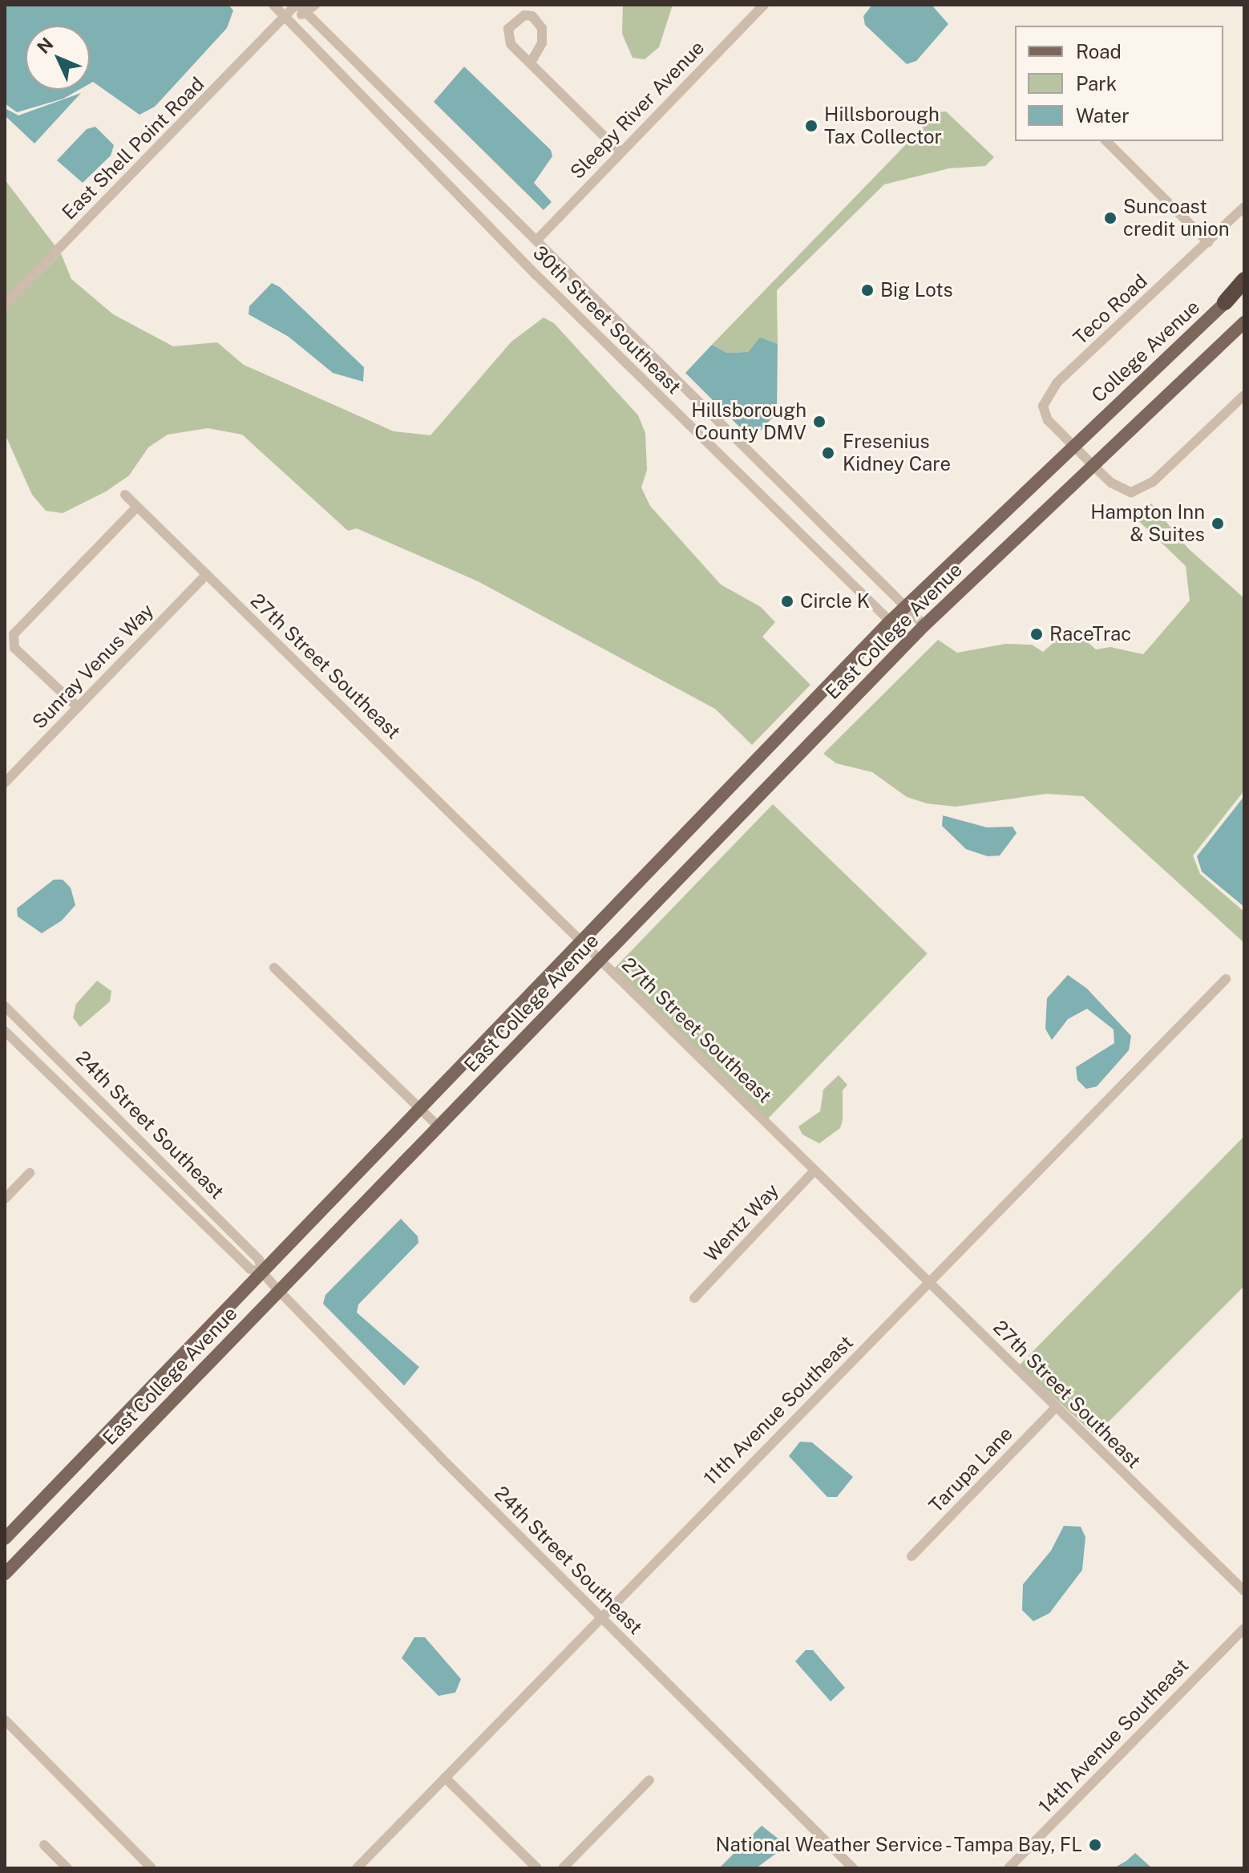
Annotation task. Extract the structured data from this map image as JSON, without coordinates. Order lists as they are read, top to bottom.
{
  "streets": {
    "main road": ["College Avenue", "East College Avenue"],
    "street": [
      "Sleepy River Avenue",
      "East Shell Point Road",
      "Teco Road",
      "30th Street Southeast",
      "Sunray Venus Way",
      "27th Street Southeast",
      "24th Street Southeast",
      "Wentz Way",
      "11th Avenue Southeast",
      "Tarupa Lane",
      "14th Avenue Southeast"
    ]
  },
  "crossings": [
    ["Sleepy River Avenue", "30th Street Southeast"],
    ["East Shell Point Road", "30th Street Southeast"],
    ["Teco Road", "College Avenue"],
    ["Teco Road", "East College Avenue"],
    ["30th Street Southeast", "East College Avenue"],
    ["College Avenue", "East College Avenue"],
    ["East College Avenue", "27th Street Southeast"],
    ["East College Avenue", "24th Street Southeast"],
    ["Sunray Venus Way", "27th Street Southeast"],
    ["27th Street Southeast", "Wentz Way"],
    ["27th Street Southeast", "11th Avenue Southeast"],
    ["27th Street Southeast", "Tarupa Lane"],
    ["24th Street Southeast", "11th Avenue Southeast"]
  ],
  "places": [
    "Hillsborough Tax Collector",
    "Suncoast credit union",
    "Big Lots",
    "Hillsborough County DMV",
    "Fresenius Kidney Care",
    "Hampton Inn & Suites",
    "Circle K",
    "RaceTrac",
    "National Weather Service - Tampa Bay, FL"
  ],
  "legend": ["Road", "Park", "Water"],
  "north": "top left"
}
